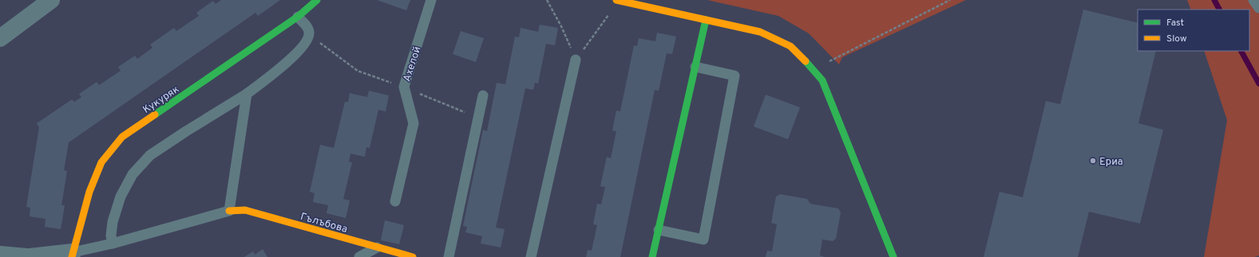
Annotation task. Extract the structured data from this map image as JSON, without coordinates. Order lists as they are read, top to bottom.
{
  "streets": {
    "street": ["Кукуряк", "Гълъбова"],
    "lane": ["Ахелой"]
  },
  "places": ["Ериа"],
  "legend": ["Fast", "Slow"]
}
